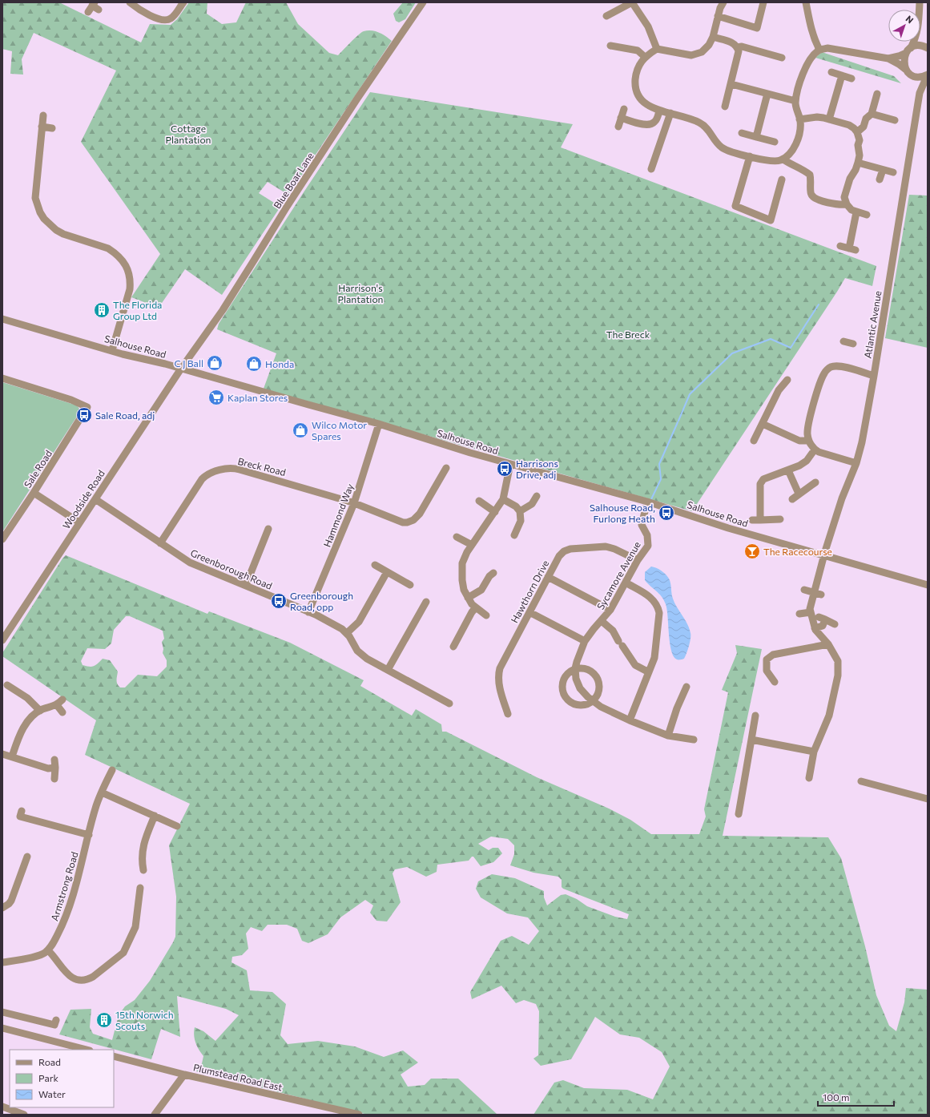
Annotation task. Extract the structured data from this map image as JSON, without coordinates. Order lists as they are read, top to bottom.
{
  "streets": {
    "street": [
      "Blue Boar Lane",
      "Atlantic Avenue",
      "Salhouse Road",
      "Breck Road",
      "Sale Road",
      "Woodside Road",
      "Hammond Way",
      "Greenborough Road",
      "Sycamore Avenue",
      "Hawthorn Drive",
      "Armstrong Road",
      "Plumstead Road East"
    ]
  },
  "crossings": [
    ["Blue Boar Lane", "Salhouse Road"],
    ["Blue Boar Lane", "Woodside Road"],
    ["Atlantic Avenue", "Salhouse Road"],
    ["Salhouse Road", "Woodside Road"],
    ["Salhouse Road", "Hammond Way"],
    ["Salhouse Road", "Sycamore Avenue"],
    ["Breck Road", "Hammond Way"],
    ["Breck Road", "Greenborough Road"],
    ["Woodside Road", "Greenborough Road"],
    ["Hammond Way", "Greenborough Road"],
    ["Sycamore Avenue", "Hawthorn Drive"]
  ],
  "parks": ["Cottage Plantation", "Harrison's Plantation", "The Breck"],
  "places": {
    "building": ["The Florida Group Ltd", "15th Norwich Scouts"],
    "shop": ["C J Ball", "Honda", "Wilco Motor Spares"],
    "supermarket": ["Kaplan Stores"],
    "bus stop": [
      "Sale Road, adj",
      "Harrisons Drive, adj",
      "Salhouse Road, Furlong Heath",
      "Greenborough Road, opp"
    ],
    "bar": ["The Racecourse"]
  },
  "legend": ["Road", "Park", "Water"],
  "scale_bar": "100 m",
  "north": "top right"
}
